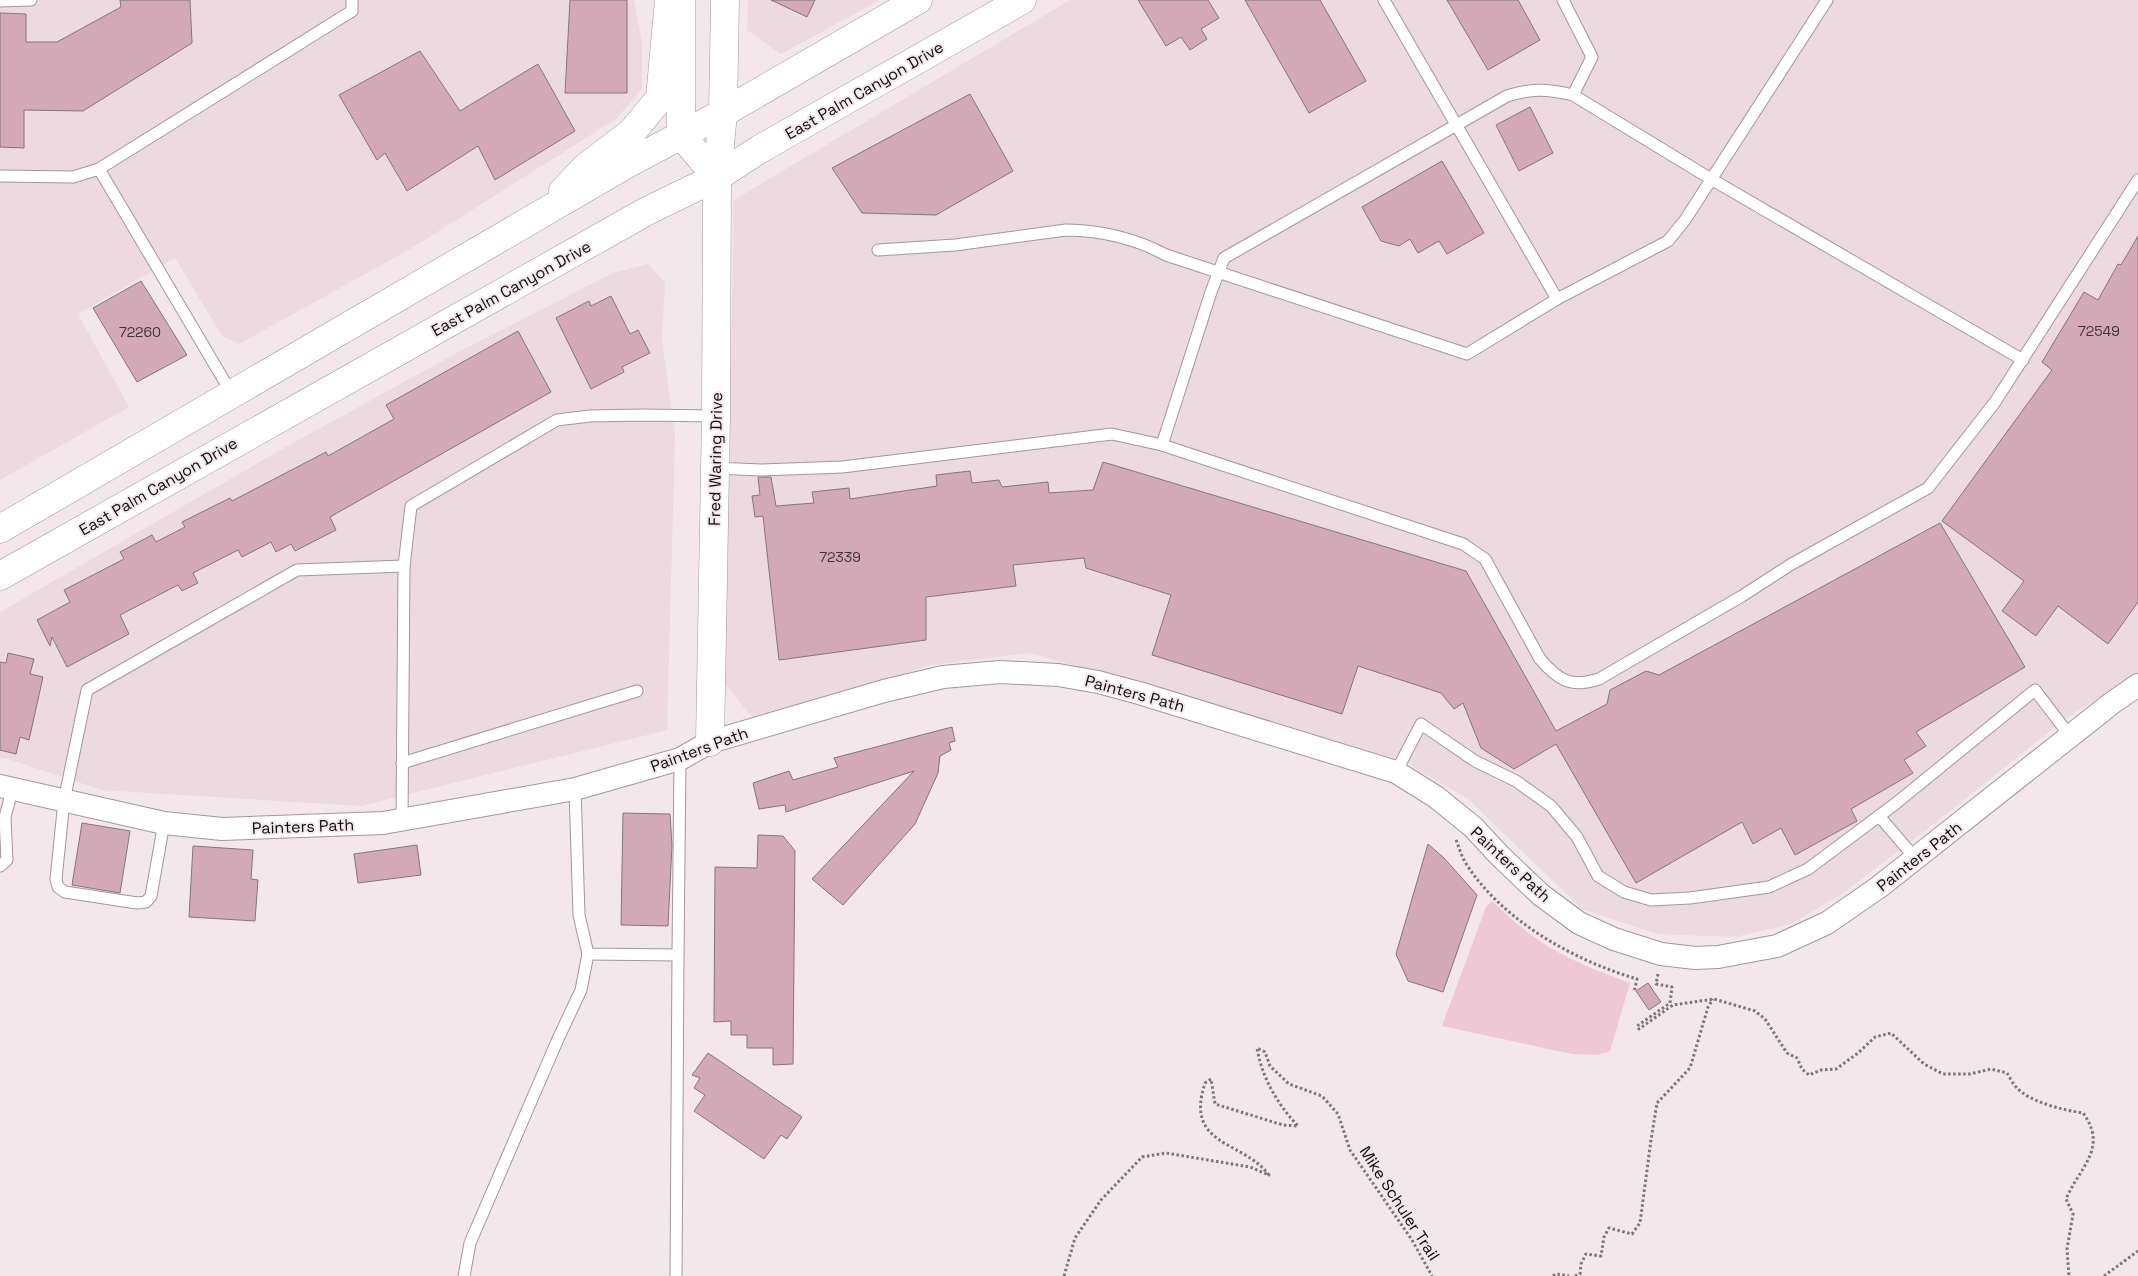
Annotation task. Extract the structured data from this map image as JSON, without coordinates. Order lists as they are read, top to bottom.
{
  "streets": {
    "main road": ["East Palm Canyon Drive", "Fred Waring Drive"],
    "street": ["Painters Path"],
    "path": ["Mike Schuler Trail"]
  },
  "crossings": [
    ["East Palm Canyon Drive", "Fred Waring Drive"],
    ["Fred Waring Drive", "Painters Path"]
  ],
  "house_numbers": ["72549", "72260", "72339"]
}
